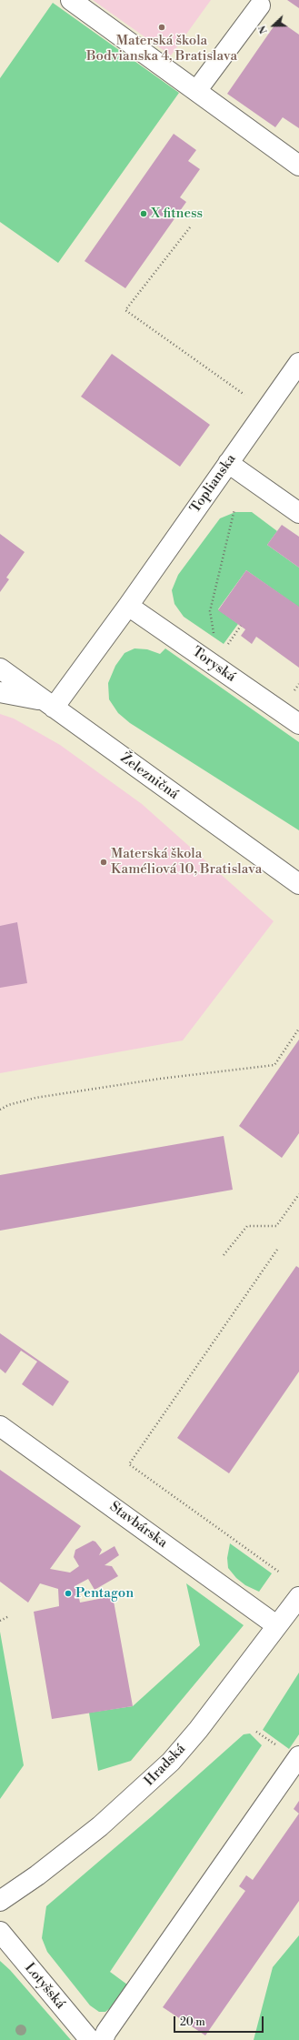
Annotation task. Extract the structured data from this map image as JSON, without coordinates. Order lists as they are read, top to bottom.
{
  "streets": {
    "street": [
      "Toplianska",
      "Toryská",
      "Železničná",
      "Stavbárska",
      "Hradská",
      "Lotyšská"
    ]
  },
  "crossings": [
    ["Toplianska", "Toryská"],
    ["Toplianska", "Železničná"],
    ["Stavbárska", "Hradská"]
  ],
  "places": [
    "Materská škola Bodvianska 4, Bratislava",
    "X fitness",
    "Materská škola Kaméliová 10, Bratislava",
    "Pentagon"
  ],
  "scale_bar": "20 m",
  "north": "left"
}
